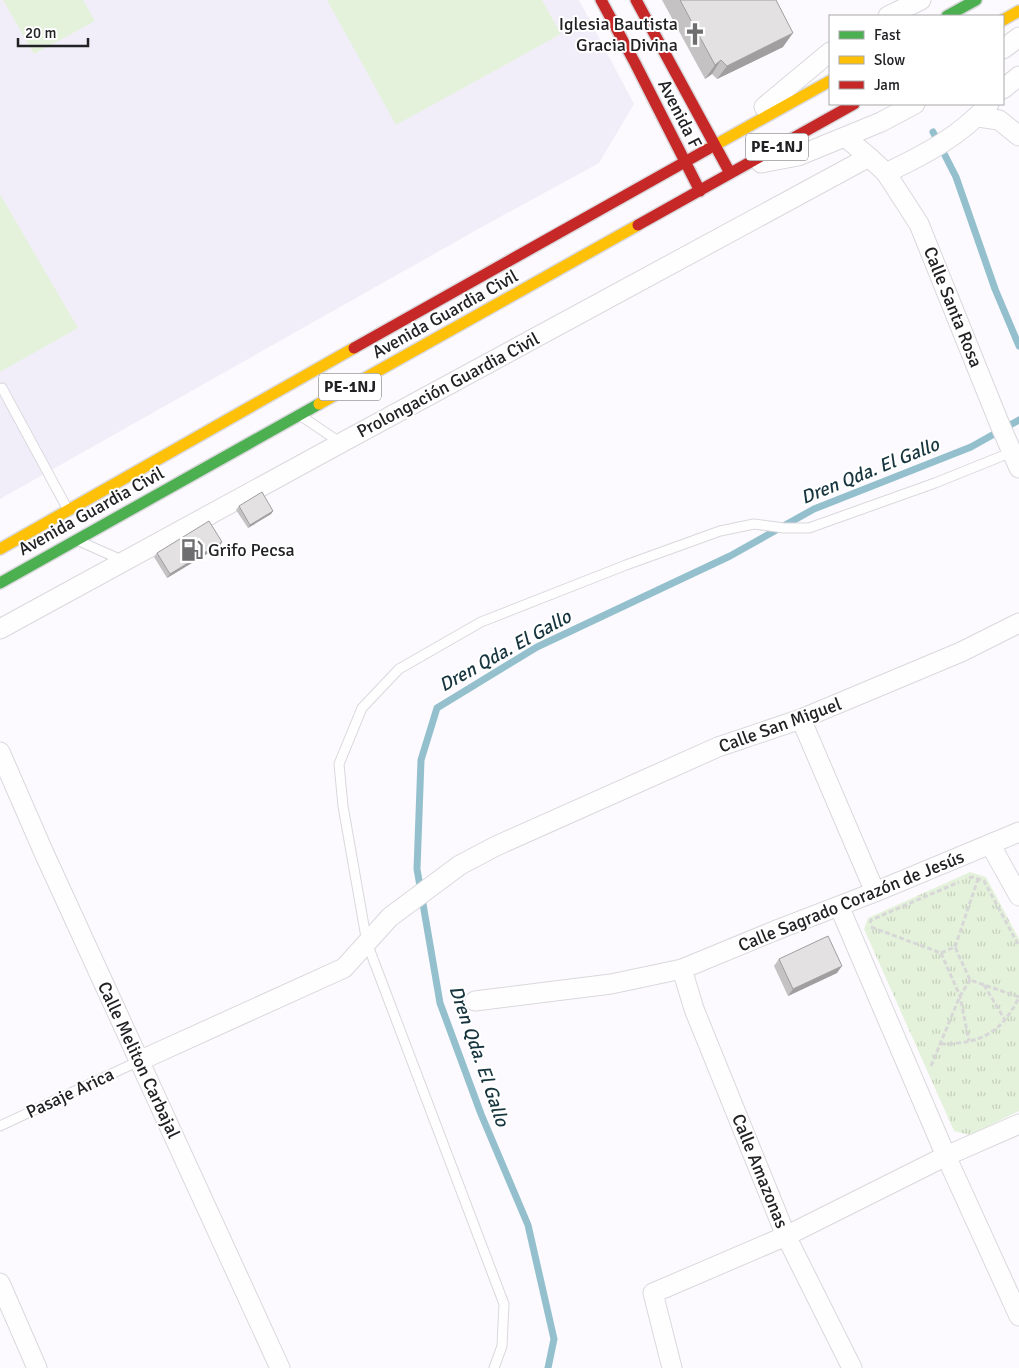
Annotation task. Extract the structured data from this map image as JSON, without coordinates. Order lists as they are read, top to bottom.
{
  "streets": {
    "main road": ["Avenida F", "PE-1NJ", "Avenida Guardia Civil"],
    "street": [
      "Calle Santa Rosa",
      "Prolongación Guardia Civil",
      "Calle San Miguel",
      "Calle Sagrado Corazón de Jesús",
      "Calle Meliton Carbajal",
      "Calle Amazonas"
    ],
    "lane": ["Pasaje Arica"]
  },
  "crossings": [
    ["Avenida F", "Avenida Guardia Civil"],
    ["Calle Santa Rosa", "Prolongación Guardia Civil"],
    ["Calle San Miguel", "Calle Meliton Carbajal"],
    ["Calle San Miguel", "Pasaje Arica"],
    ["Calle Sagrado Corazón de Jesús", "Calle Amazonas"],
    ["Calle Meliton Carbajal", "Pasaje Arica"]
  ],
  "water": ["Dren Qda. El Gallo"],
  "places": {
    "church": ["Iglesia Bautista Gracia Divina"],
    "fuel station": ["Grifo Pecsa"]
  },
  "legend": ["Fast", "Slow", "Jam"],
  "scale_bar": "20 m"
}
